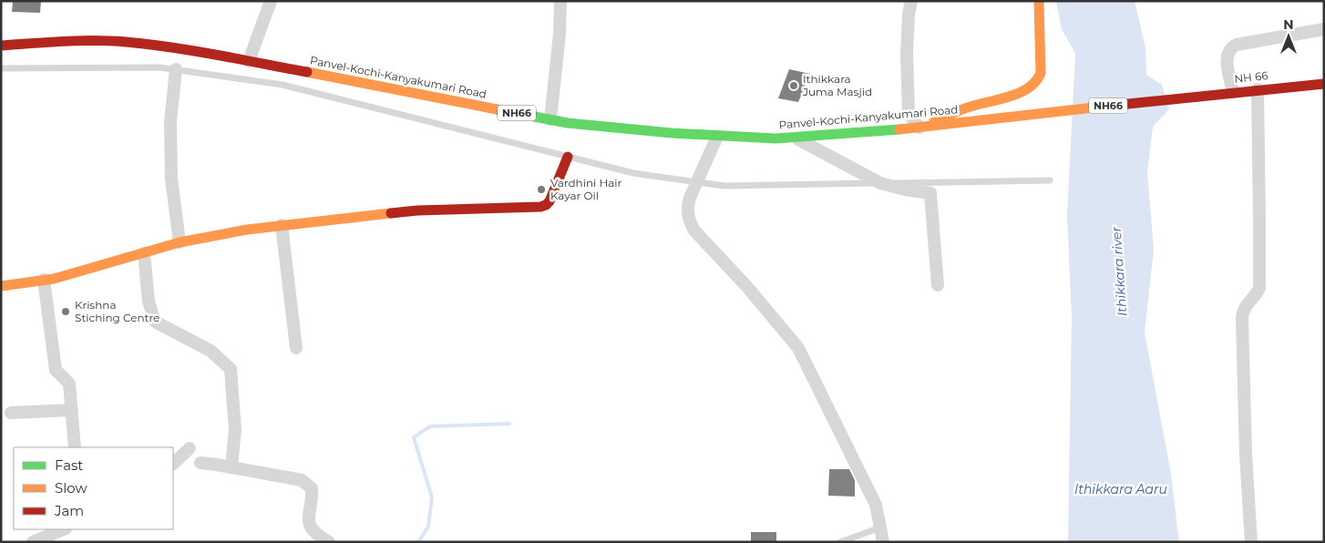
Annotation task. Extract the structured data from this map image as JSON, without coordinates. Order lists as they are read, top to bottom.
{
  "streets": {
    "main road": ["Panvel-Kochi-Kanyakumari Road", "NH 66", "NH66"]
  },
  "crossings": [
    ["Panvel-Kochi-Kanyakumari Road", "NH 66"]
  ],
  "water": ["Ithikkara river", "Ithikkara Aaru"],
  "places": ["Ithikkara Juma Masjid", "Vardhini Hair Kayar Oil", "Krishna Stiching Centre"],
  "legend": ["Fast", "Slow", "Jam"],
  "north": "top"
}
